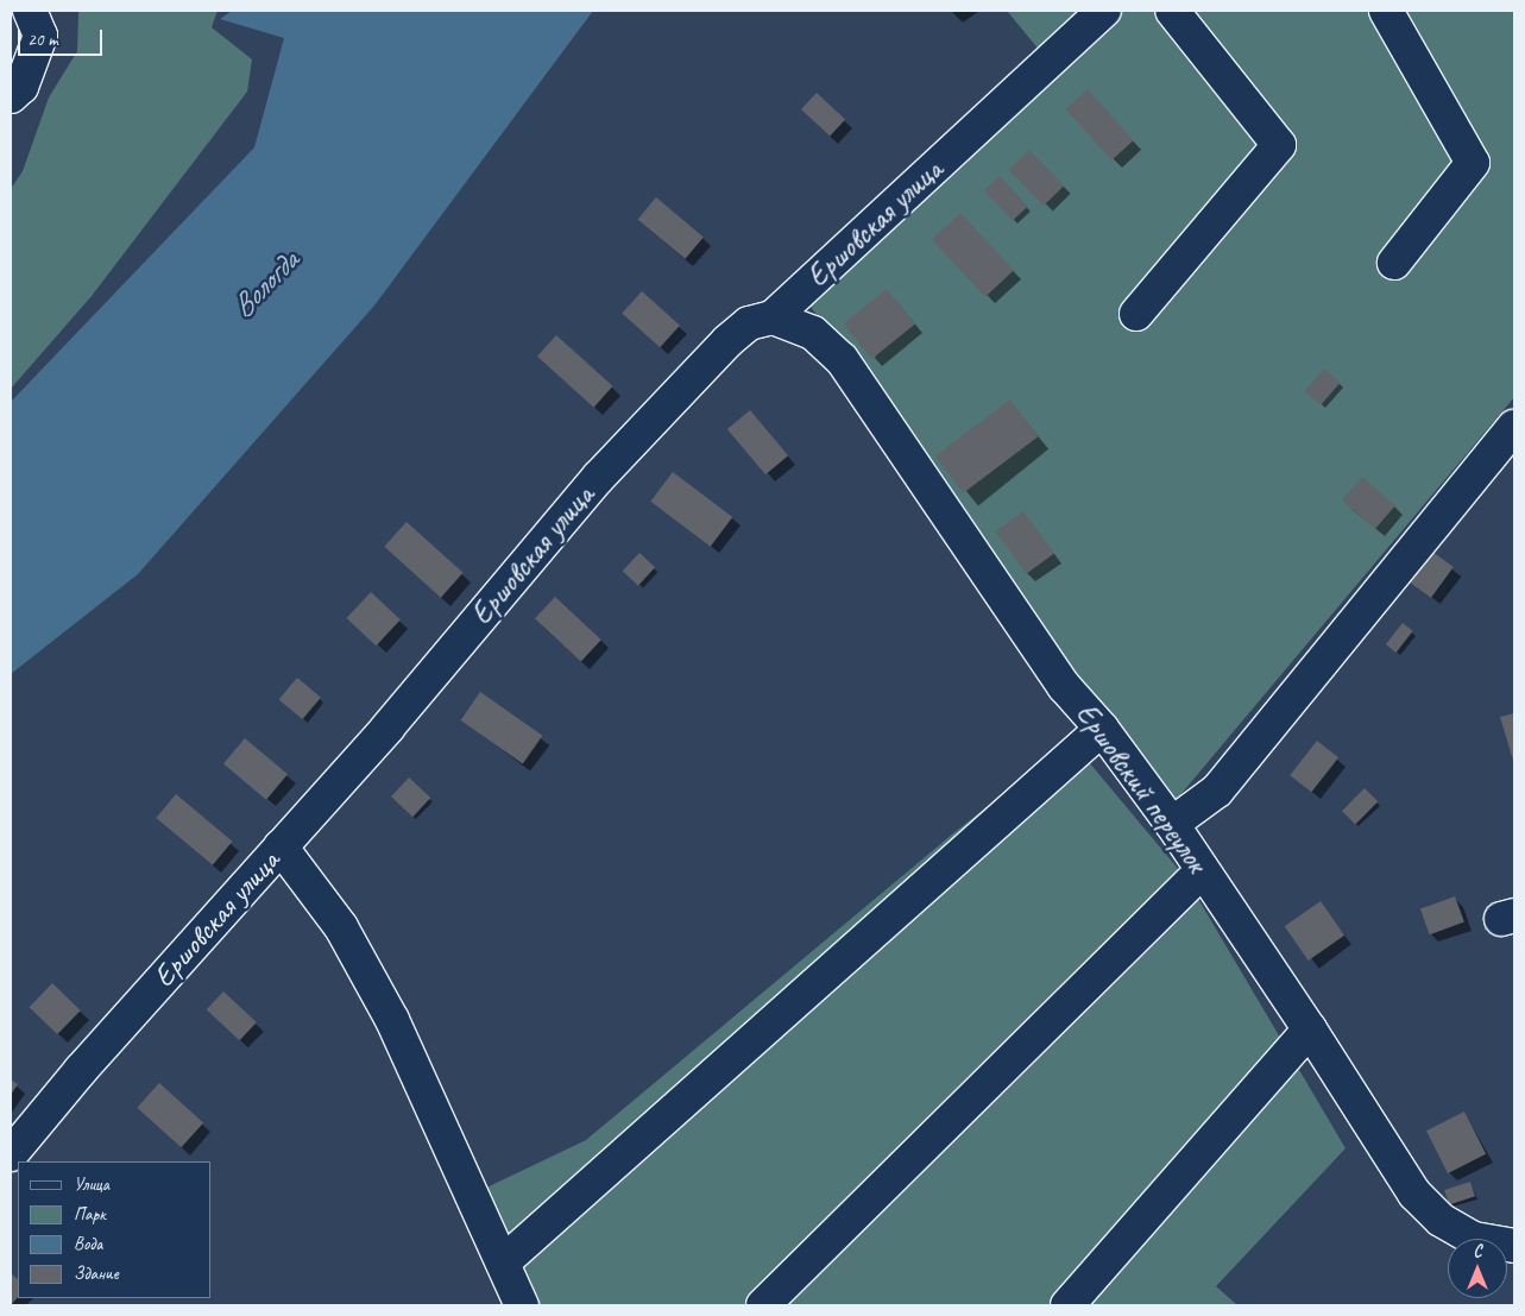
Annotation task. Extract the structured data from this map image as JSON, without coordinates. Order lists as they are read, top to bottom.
{
  "streets": {
    "street": ["Ершовская улица", "Ершовский переулок"]
  },
  "crossings": [
    ["Ершовская улица", "Ершовский переулок"]
  ],
  "water": ["Вологда"],
  "legend": [
    "Улица",
    "Парк",
    "Вода",
    "Здание"
  ],
  "scale_bar": "20 m",
  "north": "top"
}
